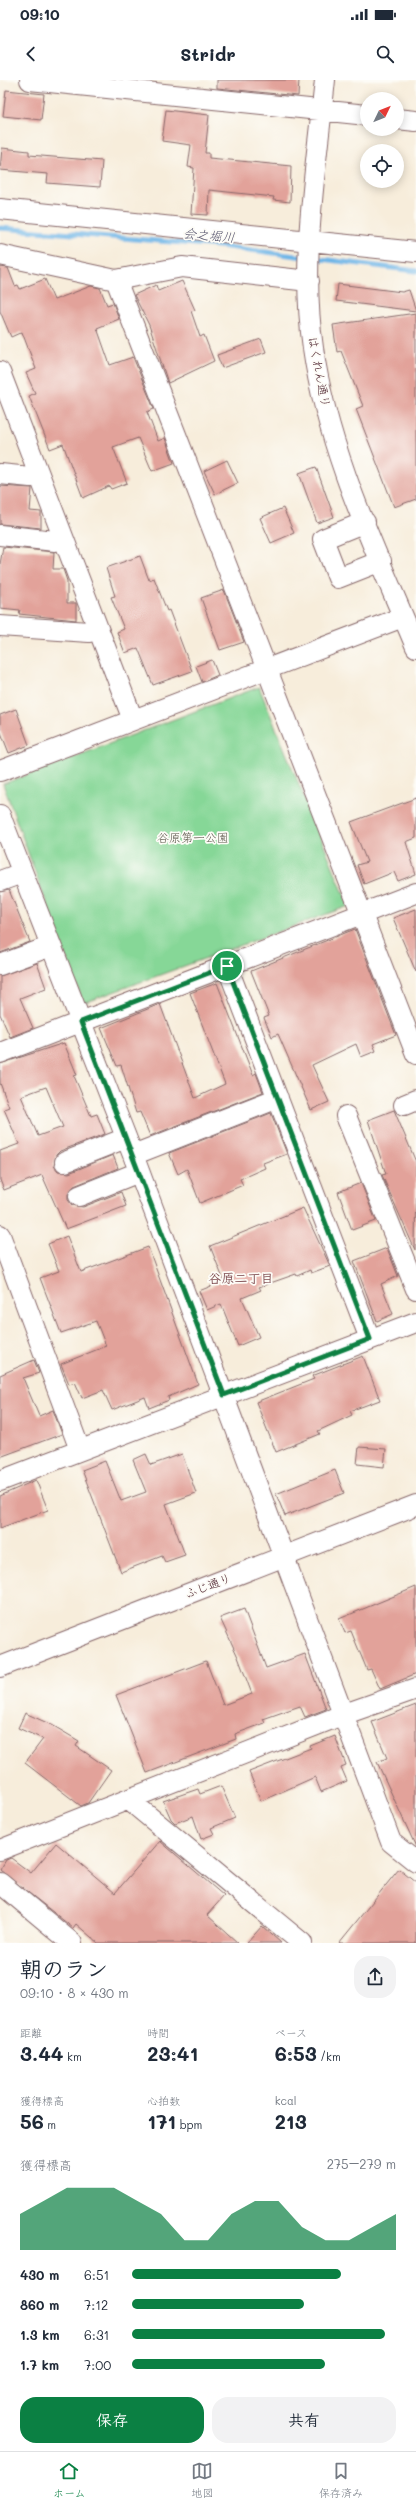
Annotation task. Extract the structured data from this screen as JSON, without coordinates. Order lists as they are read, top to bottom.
{
  "streets": {
    "street": ["はくれん通り", "ふじ通り"]
  },
  "districts": ["谷原二丁目"],
  "water": ["会之堀川"],
  "parks": ["谷原第一公園"],
  "north": "top right",
  "page": {
    "status": "09:10",
    "header": "Stridr",
    "heading": ["朝のラン", "09:10 · 8 × 430 m"],
    "stats": [
      ["距離", "3.44 km"],
      ["時間", "23:41"],
      ["ペース", "6:53 /km"],
      ["獲得標高", "56 m"],
      ["心拍数", "171 bpm"],
      ["kcal", "213"]
    ],
    "chart": ["獲得標高", "275–279 m"],
    "list": [
      {
        "name": "430 m",
        "note": "6:51"
      },
      {
        "name": "860 m",
        "note": "7:12"
      },
      {
        "name": "1.3 km",
        "note": "6:31"
      },
      {
        "name": "1.7 km",
        "note": "7:00"
      }
    ],
    "buttons": ["保存", "共有"],
    "tabs": ["ホーム", "地図", "保存済み"]
  }
}
